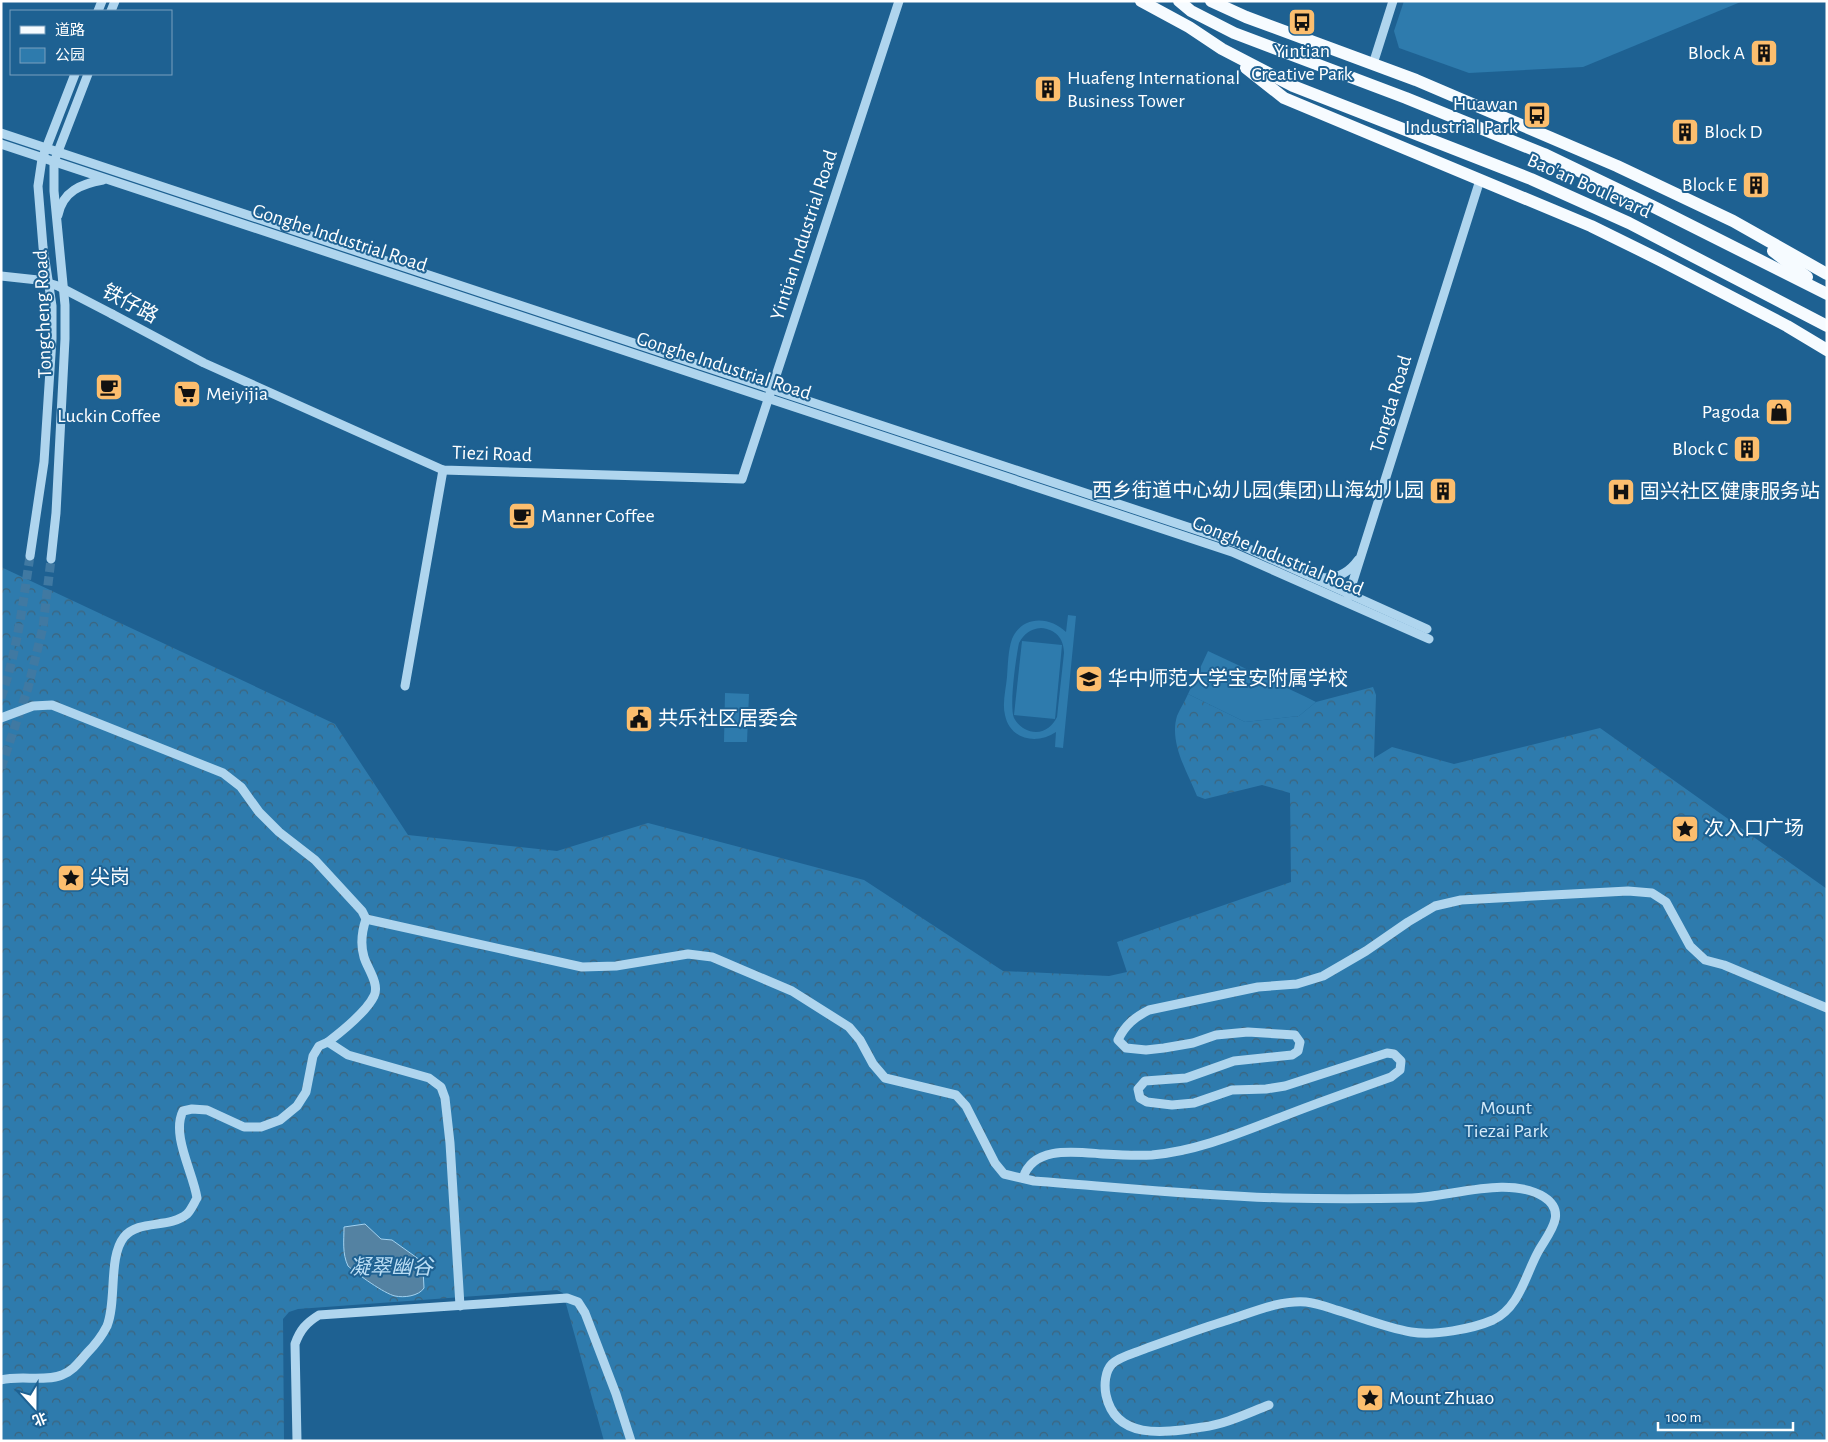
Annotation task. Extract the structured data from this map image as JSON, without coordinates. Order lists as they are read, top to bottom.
{
  "streets": {
    "main road": ["Bao'an Boulevard"],
    "street": [
      "Yintian Industrial Road",
      "Gonghe Industrial Road",
      "铁仔路",
      "Tongcheng Road",
      "Tongda Road",
      "Tiezi Road"
    ]
  },
  "crossings": [
    ["Yintian Industrial Road", "Gonghe Industrial Road"],
    ["Yintian Industrial Road", "Tiezi Road"],
    ["Gonghe Industrial Road", "Tongcheng Road"],
    ["Gonghe Industrial Road", "Tongda Road"],
    ["铁仔路", "Tiezi Road"]
  ],
  "water": ["凝翠幽谷"],
  "parks": ["Mount Tiezai Park"],
  "places": {
    "bus stop": ["Yintian Creative Park", "Huawan Industrial Park"],
    "building": [
      "Block A",
      "Huafeng International Business Tower",
      "Block D",
      "Block E",
      "Block C",
      "西乡街道中心幼儿园(集团)山海幼儿园"
    ],
    "cafe": ["Luckin Coffee", "Manner Coffee"],
    "supermarket": ["Meiyijia"],
    "shop": ["Pagoda"],
    "hospital": ["固兴社区健康服务站"],
    "school or university": ["华中师范大学宝安附属学校"],
    "public building": ["共乐社区居委会"],
    "place": ["次入口广场", "尖岗", "Mount Zhuao"]
  },
  "legend": ["道路", "公园"],
  "scale_bar": "100 m",
  "north": "bottom"
}
